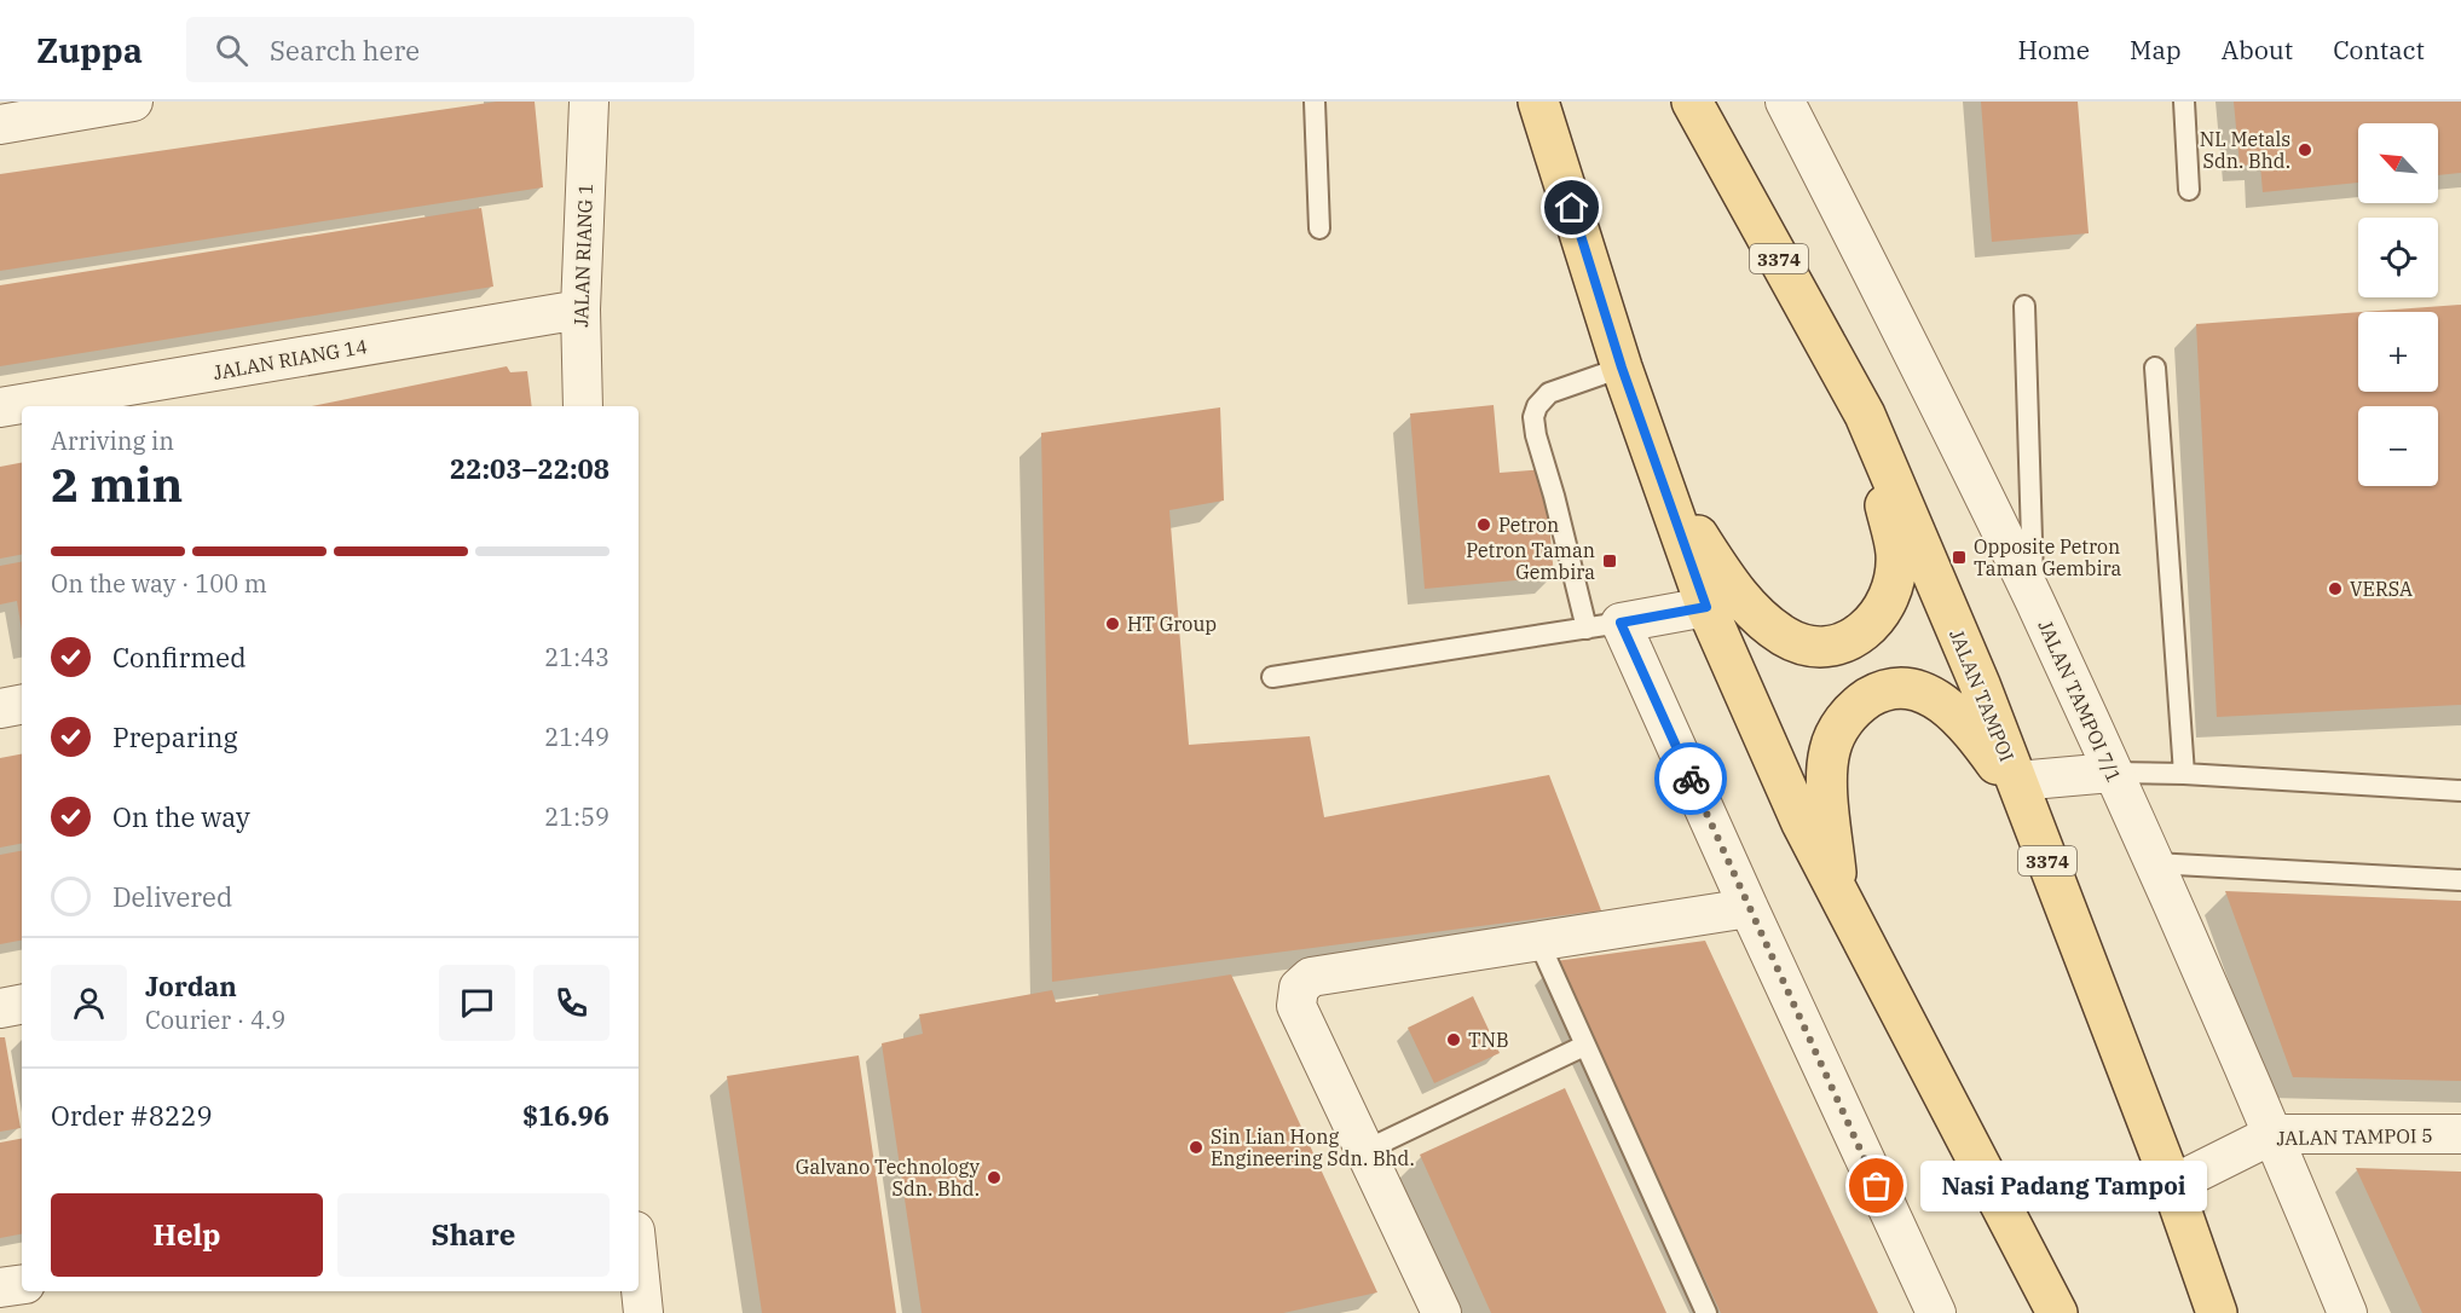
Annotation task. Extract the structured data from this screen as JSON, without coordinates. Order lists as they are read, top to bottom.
{
  "streets": {
    "main road": ["3374", "JALAN TAMPOI"],
    "street": [
      "JALAN RIANG 1",
      "JALAN RIANG 14",
      "JALAN TAMPOI 7/1",
      "JALAN TAMPOI 5"
    ]
  },
  "crossings": [
    ["JALAN RIANG 1", "JALAN RIANG 14"],
    ["JALAN TAMPOI", "JALAN TAMPOI 5"],
    ["JALAN TAMPOI 7/1", "JALAN TAMPOI 5"]
  ],
  "places": {
    "other": [
      "NL Metals Sdn. Bhd.",
      "Petron",
      "VERSA",
      "HT Group",
      "TNB",
      "Sin Lian Hong Engineering Sdn. Bhd.",
      "Galvano Technology Sdn. Bhd.",
      "Nasi Padang Tampoi"
    ],
    "transit": ["Opposite Petron Taman Gembira", "Petron Taman Gembira"]
  },
  "north": "top left",
  "page": {
    "header": "Zuppa",
    "search": "Search here",
    "nav": [
      "Home",
      "Map",
      "About",
      "Contact"
    ],
    "map_buttons": ["+", "−"],
    "heading": ["2 min", "Arriving in", "22:03–22:08"],
    "panel": [
      "Jordan",
      "Courier · 4.9",
      "Order #8229",
      "$16.96"
    ],
    "bar": "On the way · 100 m",
    "list": [
      ["Confirmed", "21:43"],
      ["Preparing", "21:49"],
      ["On the way", "21:59"],
      "Delivered"
    ],
    "bubble": "Nasi Padang Tampoi",
    "buttons": ["Help", "Share"]
  }
}
